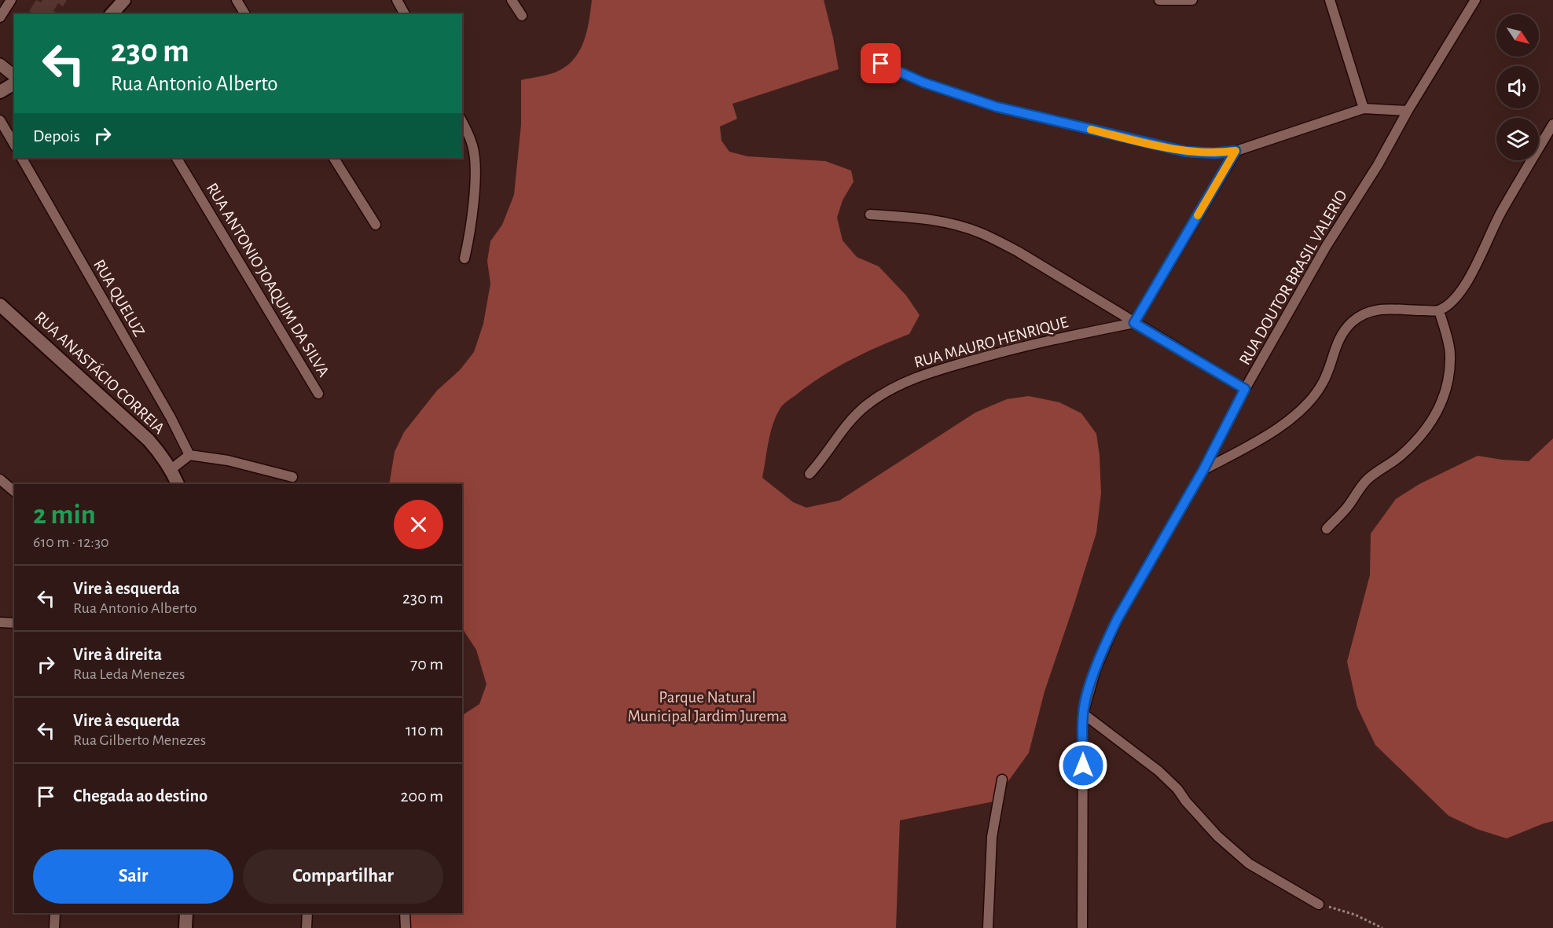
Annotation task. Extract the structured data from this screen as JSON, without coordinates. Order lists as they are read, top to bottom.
{
  "streets": {
    "main road": ["RUA ANASTÁCIO CORREIA"],
    "street": [
      "RUA DOUTOR BRASIL VALERIO",
      "RUA ANTONIO JOAQUIM DA SILVA",
      "RUA QUELUZ",
      "RUA MAURO HENRIQUE"
    ]
  },
  "parks": ["Parque Natural Municipal Jardim Jurema"],
  "north": "bottom right",
  "page": {
    "turn": ["230 m", "Rua Antonio Alberto"],
    "then": "Depois",
    "heading": ["2 min", "610 m · 12:30"],
    "list": [
      {
        "name": "Vire à esquerda",
        "note": "Rua Antonio Alberto",
        "value": "230 m"
      },
      {
        "name": "Vire à direita",
        "note": "Rua Leda Menezes",
        "value": "70 m"
      },
      {
        "name": "Vire à esquerda",
        "note": "Rua Gilberto Menezes",
        "value": "110 m"
      },
      {
        "name": "Chegada ao destino",
        "value": "200 m"
      }
    ],
    "buttons": ["Sair", "Compartilhar"]
  }
}
